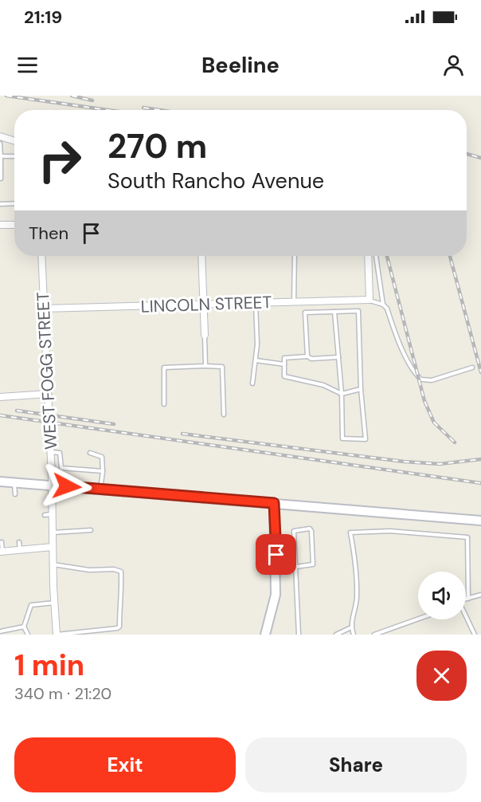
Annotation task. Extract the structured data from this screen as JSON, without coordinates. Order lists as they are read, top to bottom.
{
  "streets": {
    "street": ["LINCOLN STREET", "WEST FOGG STREET"]
  },
  "crossings": [
    ["LINCOLN STREET", "WEST FOGG STREET"]
  ],
  "page": {
    "status": "21:19",
    "header": "Beeline",
    "turn": ["270 m", "South Rancho Avenue"],
    "then": "Then",
    "heading": ["1 min", "340 m · 21:20"],
    "buttons": ["Exit", "Share"]
  }
}
